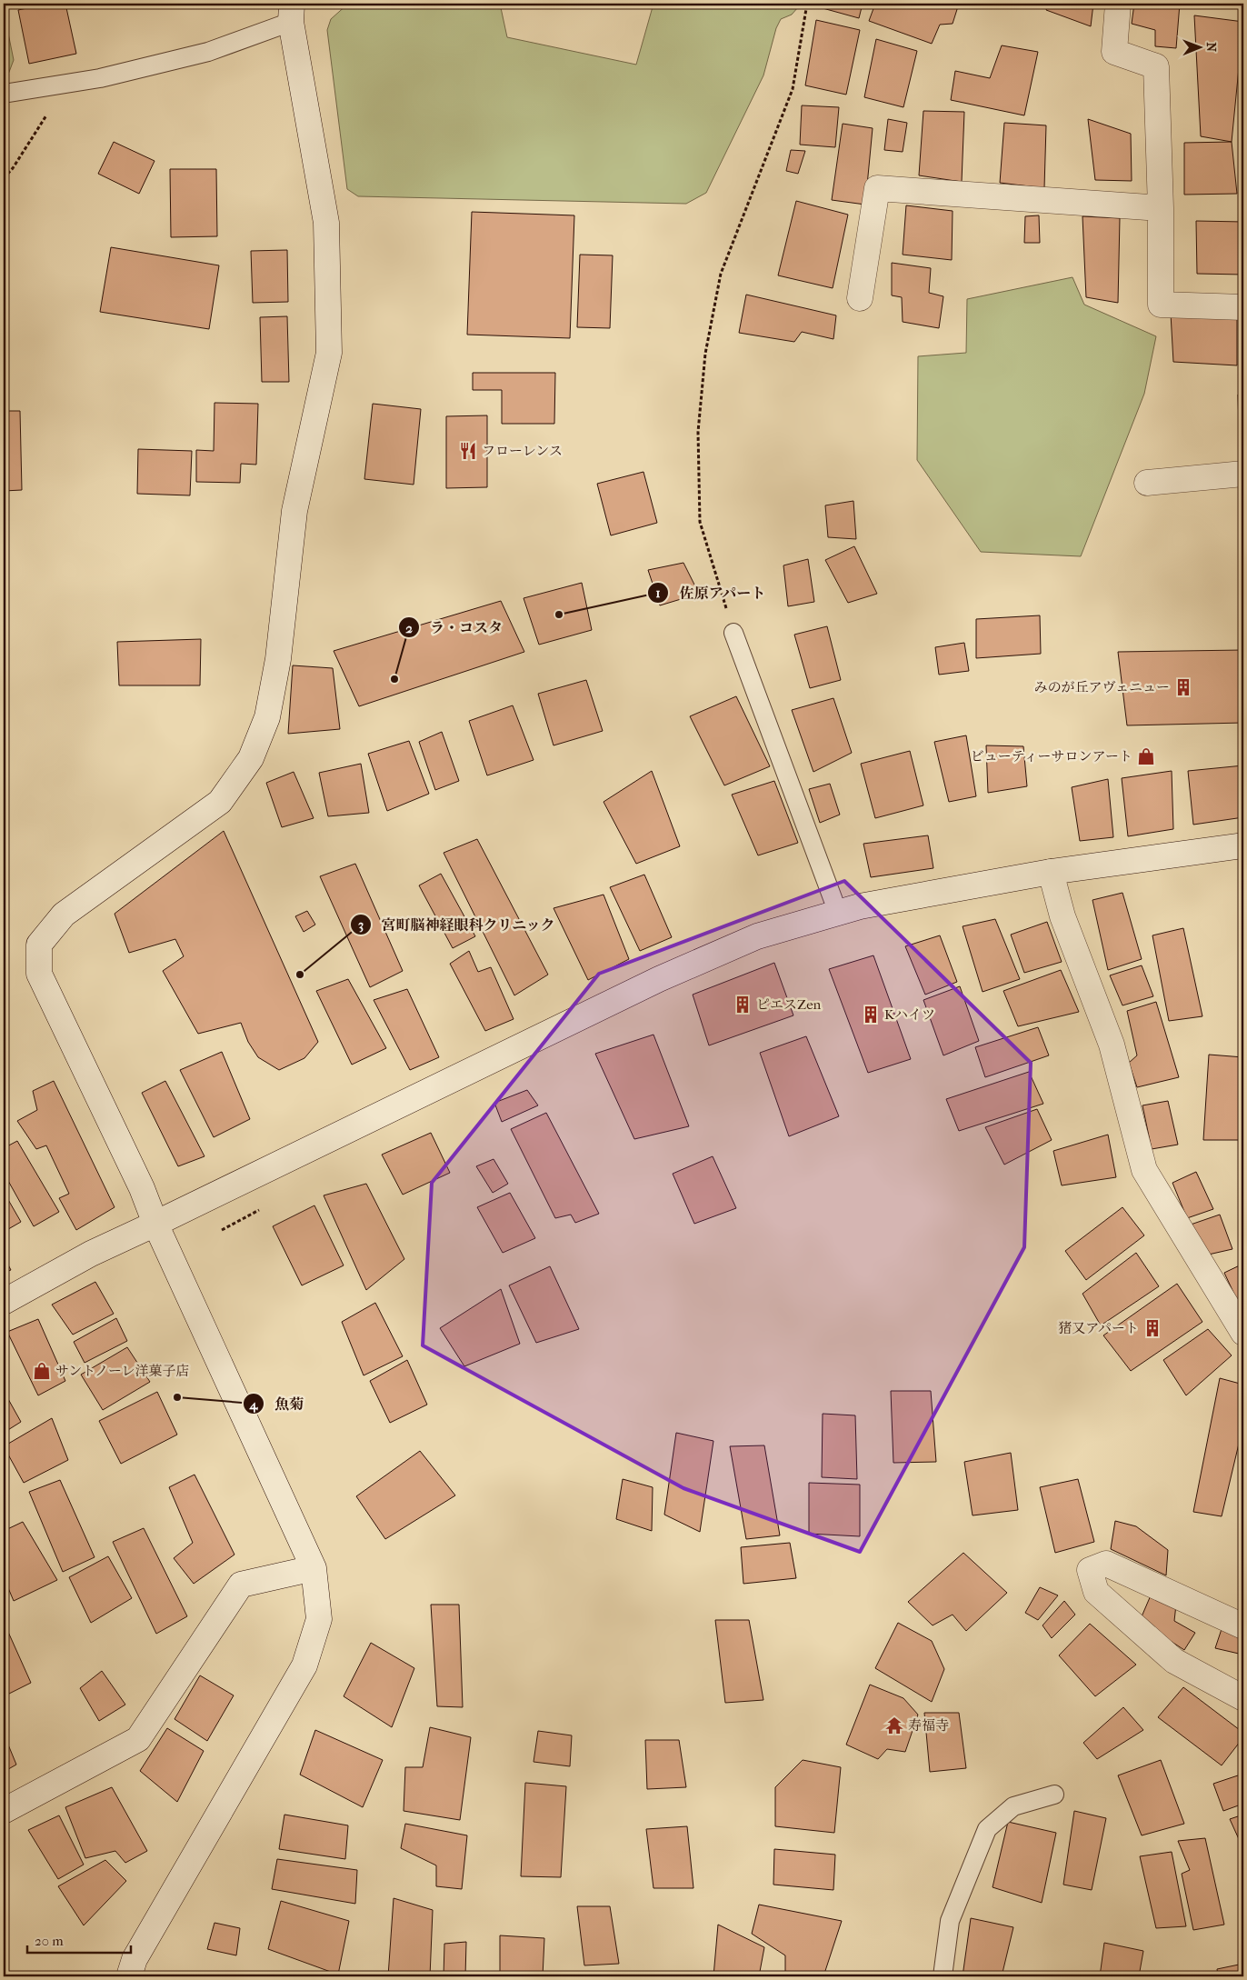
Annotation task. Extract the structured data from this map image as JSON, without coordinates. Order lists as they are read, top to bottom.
{
  "places": {
    "restaurant": ["フローレンス"],
    "other": [
      "佐原アパート",
      "ラ・コスタ",
      "宮町脳神経眼科クリニック",
      "魚菊"
    ],
    "building": [
      "みのが丘アヴェニュー",
      "ピエスZen",
      "Kハイツ",
      "猪又アパート"
    ],
    "shop": ["ビューティーサロンアート", "サントノーレ洋菓子店"],
    "temple": ["寿福寺"]
  },
  "scale_bar": "20 m",
  "north": "right"
}
